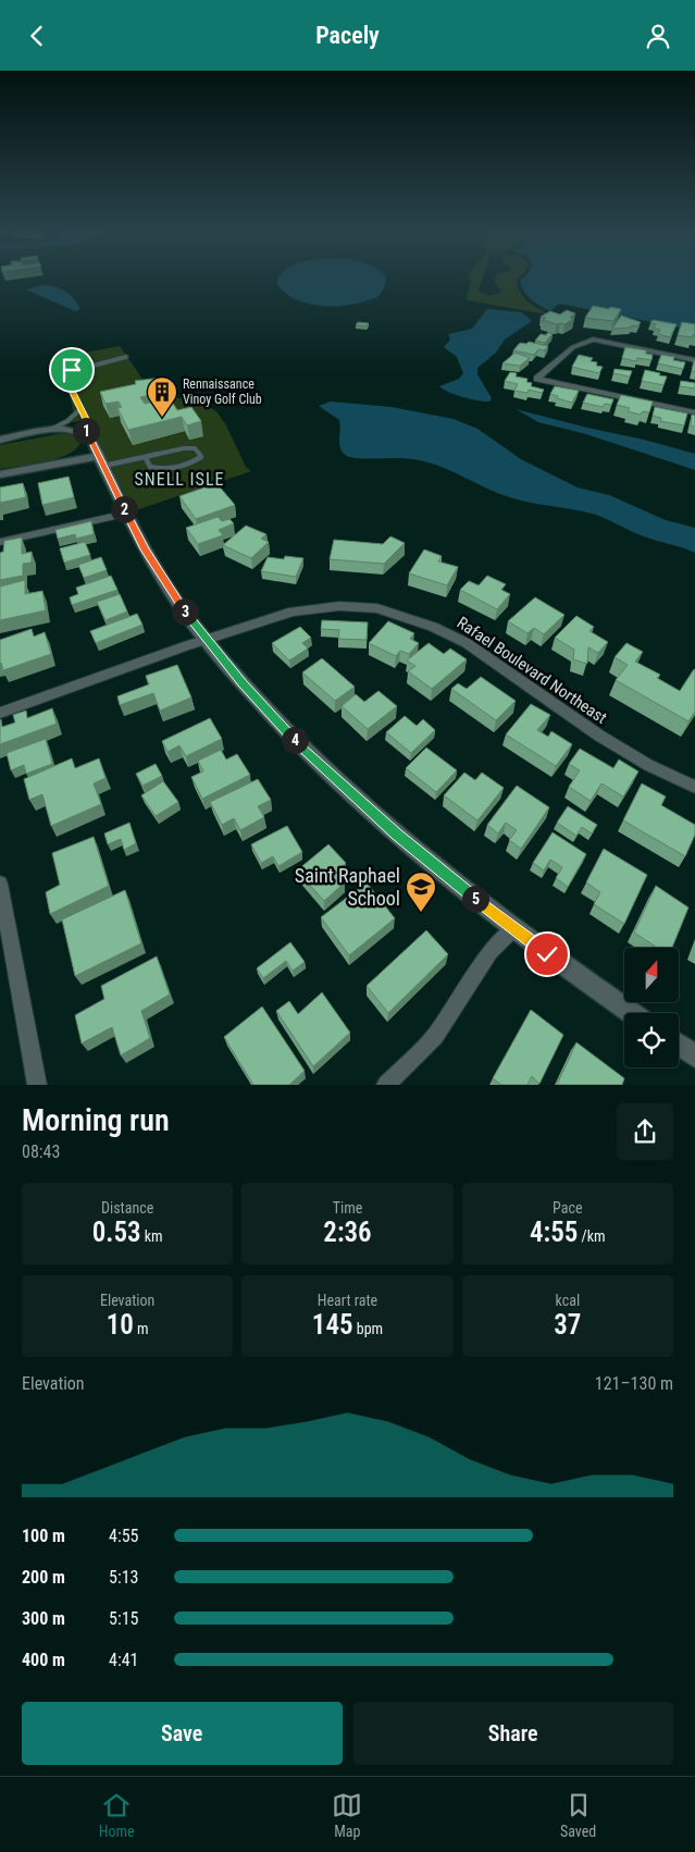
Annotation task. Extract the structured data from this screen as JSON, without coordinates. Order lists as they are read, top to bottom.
{
  "streets": {
    "street": ["Rafael Boulevard Northeast"]
  },
  "districts": ["SNELL ISLE"],
  "places": {
    "building": ["Rennaissance Vinoy Golf Club"],
    "school or university": ["Saint Raphael School"]
  },
  "north": "top",
  "page": {
    "header": "Pacely",
    "pins": [
      "1",
      "2",
      "3",
      "4",
      "5"
    ],
    "heading": ["Morning run", "08:43"],
    "stats": [
      ["Distance", "0.53 km"],
      ["Time", "2:36"],
      ["Pace", "4:55 /km"],
      ["Elevation", "10 m"],
      ["Heart rate", "145 bpm"],
      ["kcal", "37"]
    ],
    "chart": ["Elevation", "121–130 m"],
    "list": [
      {
        "name": "100 m",
        "note": "4:55"
      },
      {
        "name": "200 m",
        "note": "5:13"
      },
      {
        "name": "300 m",
        "note": "5:15"
      },
      {
        "name": "400 m",
        "note": "4:41"
      }
    ],
    "buttons": ["Save", "Share"],
    "tabs": ["Home", "Map", "Saved"]
  }
}
